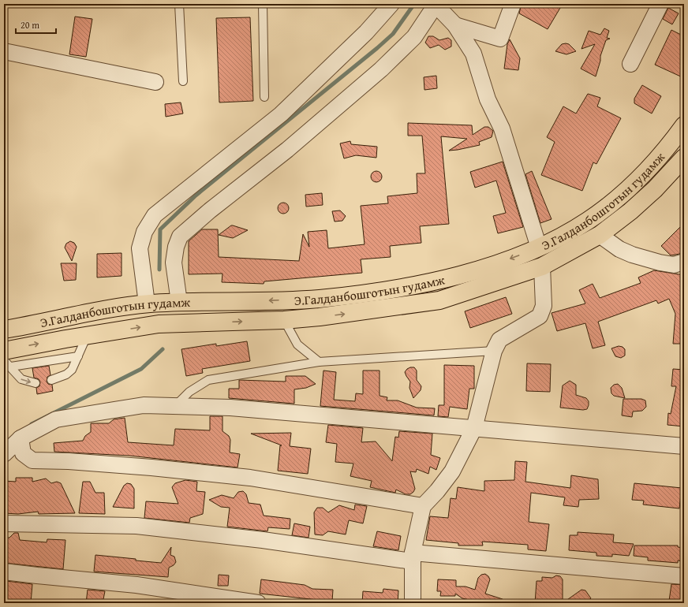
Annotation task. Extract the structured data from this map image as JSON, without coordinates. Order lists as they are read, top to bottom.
{
  "streets": {
    "main road": ["Э.Галданбошготын гудамж"]
  },
  "scale_bar": "20 m"
}
